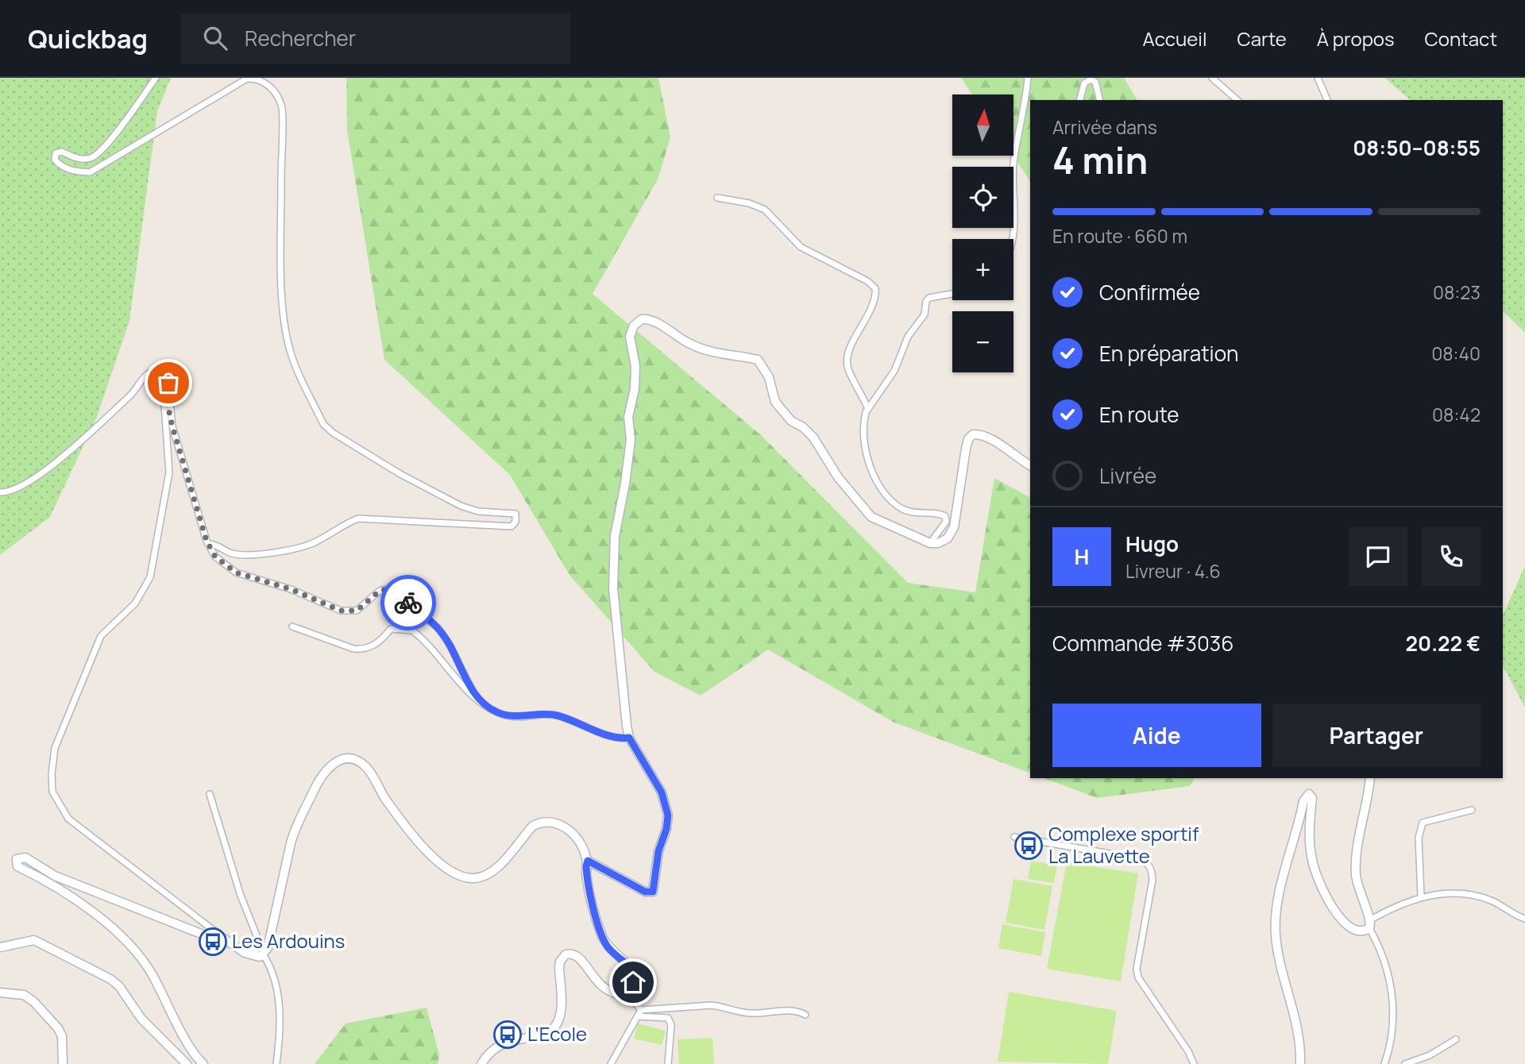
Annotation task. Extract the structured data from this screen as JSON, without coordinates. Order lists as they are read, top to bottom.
{
  "places": {
    "bus stop": ["Complexe sportif La Lauvette", "Les Ardouins", "L’Ecole"]
  },
  "north": "top",
  "page": {
    "header": "Quickbag",
    "search": "Rechercher",
    "nav": [
      "Accueil",
      "Carte",
      "À propos",
      "Contact"
    ],
    "map_buttons": ["+", "−"],
    "heading": ["4 min", "Arrivée dans", "08:50–08:55"],
    "panel": [
      "Hugo",
      "Livreur · 4.6",
      "Commande #3036",
      "20.22 €"
    ],
    "bar": "En route · 660 m",
    "list": [
      ["Confirmée", "08:23"],
      ["En préparation", "08:40"],
      ["En route", "08:42"],
      "Livrée"
    ],
    "round": "H",
    "buttons": ["Aide", "Partager"]
  }
}
